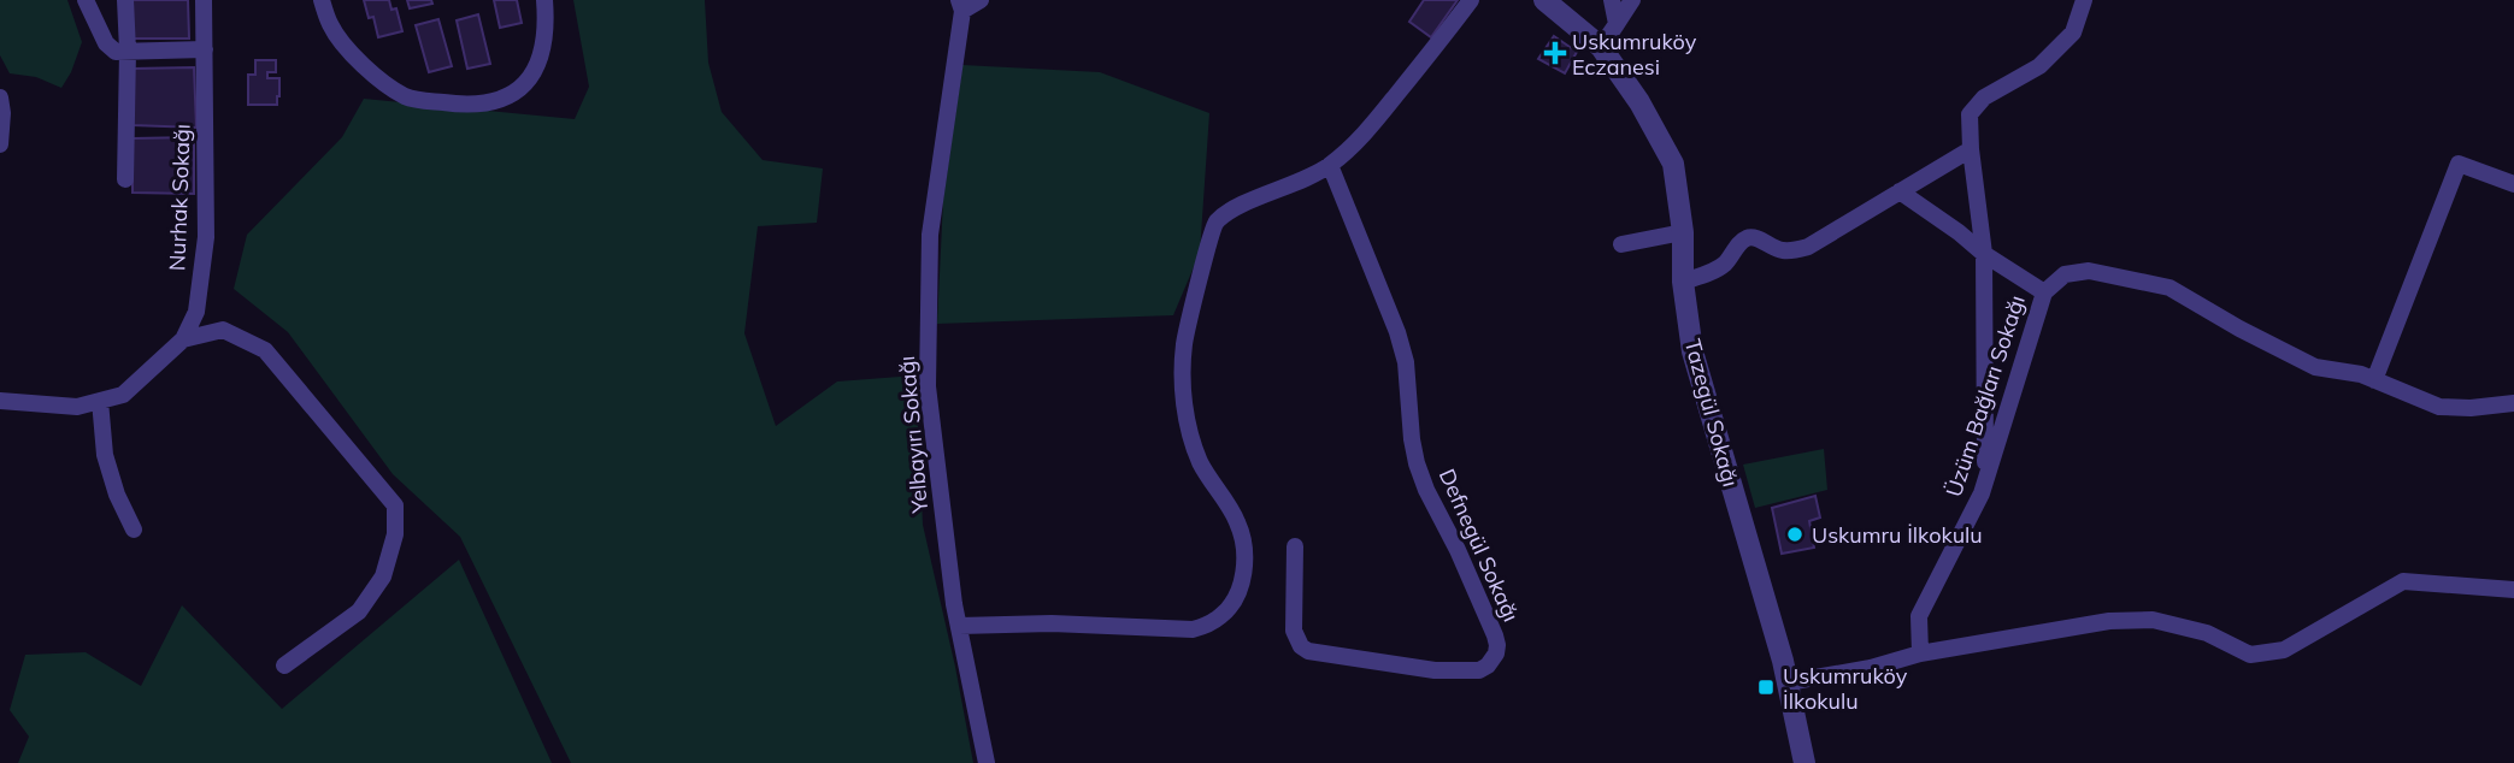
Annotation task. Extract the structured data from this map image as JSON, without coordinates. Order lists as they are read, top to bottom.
{
  "streets": {
    "street": [
      "Nurhak Sokağı",
      "Üzüm Bağları Sokağı",
      "Tazegül Sokağı",
      "Yelbayırı Sokağı",
      "Defnegül Sokağı"
    ]
  },
  "places": {
    "health": ["Uskumruköy Eczanesi"],
    "other": ["Uskumru İlkokulu"],
    "transit": ["Uskumruköy İlkokulu"]
  }
}
